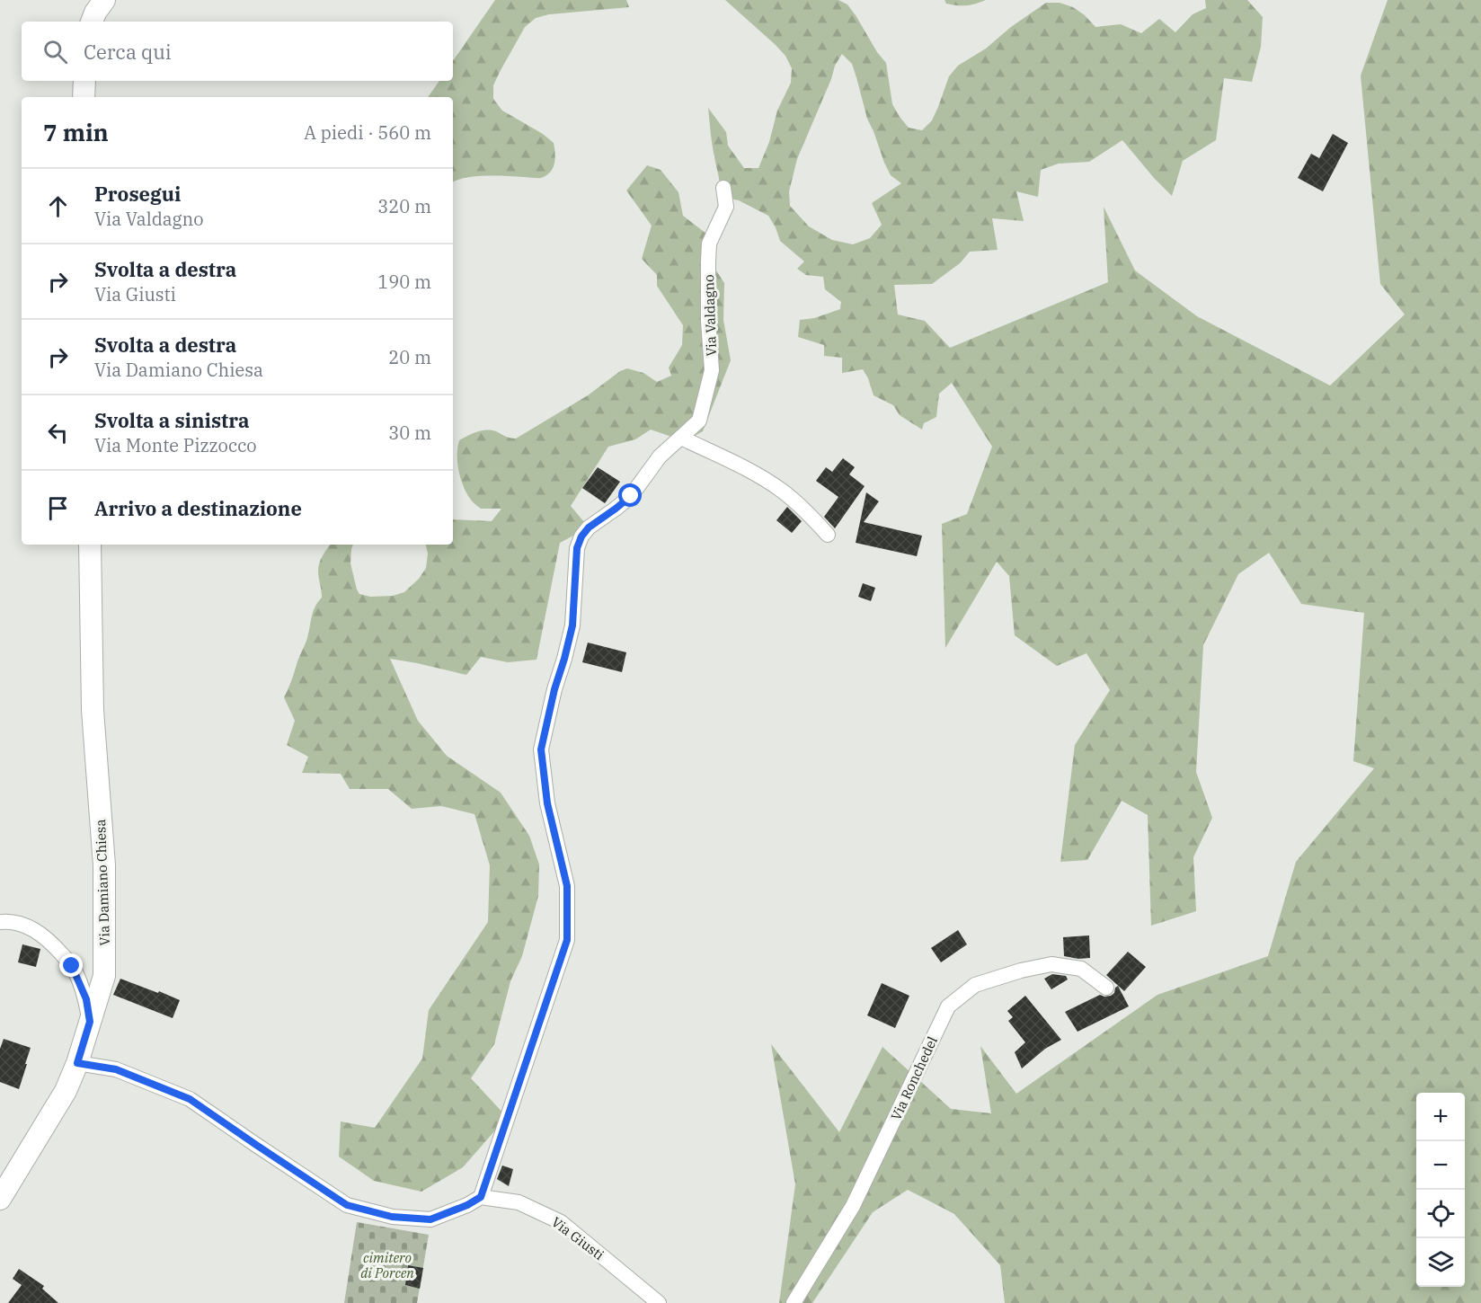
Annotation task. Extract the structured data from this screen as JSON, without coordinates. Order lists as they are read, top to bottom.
{
  "streets": {
    "street": [
      "Via Valdagno",
      "Via Damiano Chiesa",
      "Via Ronchedel",
      "Via Giusti"
    ]
  },
  "crossings": [
    ["Via Valdagno", "Via Giusti"]
  ],
  "parks": ["cimitero di Porcen"],
  "page": {
    "search": "Cerca qui",
    "heading": ["7 min", "A piedi · 560 m"],
    "list": [
      ["Prosegui", "Via Valdagno", "320 m"],
      ["Svolta a destra", "Via Giusti", "190 m"],
      ["Svolta a destra", "Via Damiano Chiesa", "20 m"],
      ["Svolta a sinistra", "Via Monte Pizzocco", "30 m"],
      "Arrivo a destinazione"
    ],
    "map_buttons": ["+", "−"]
  }
}
